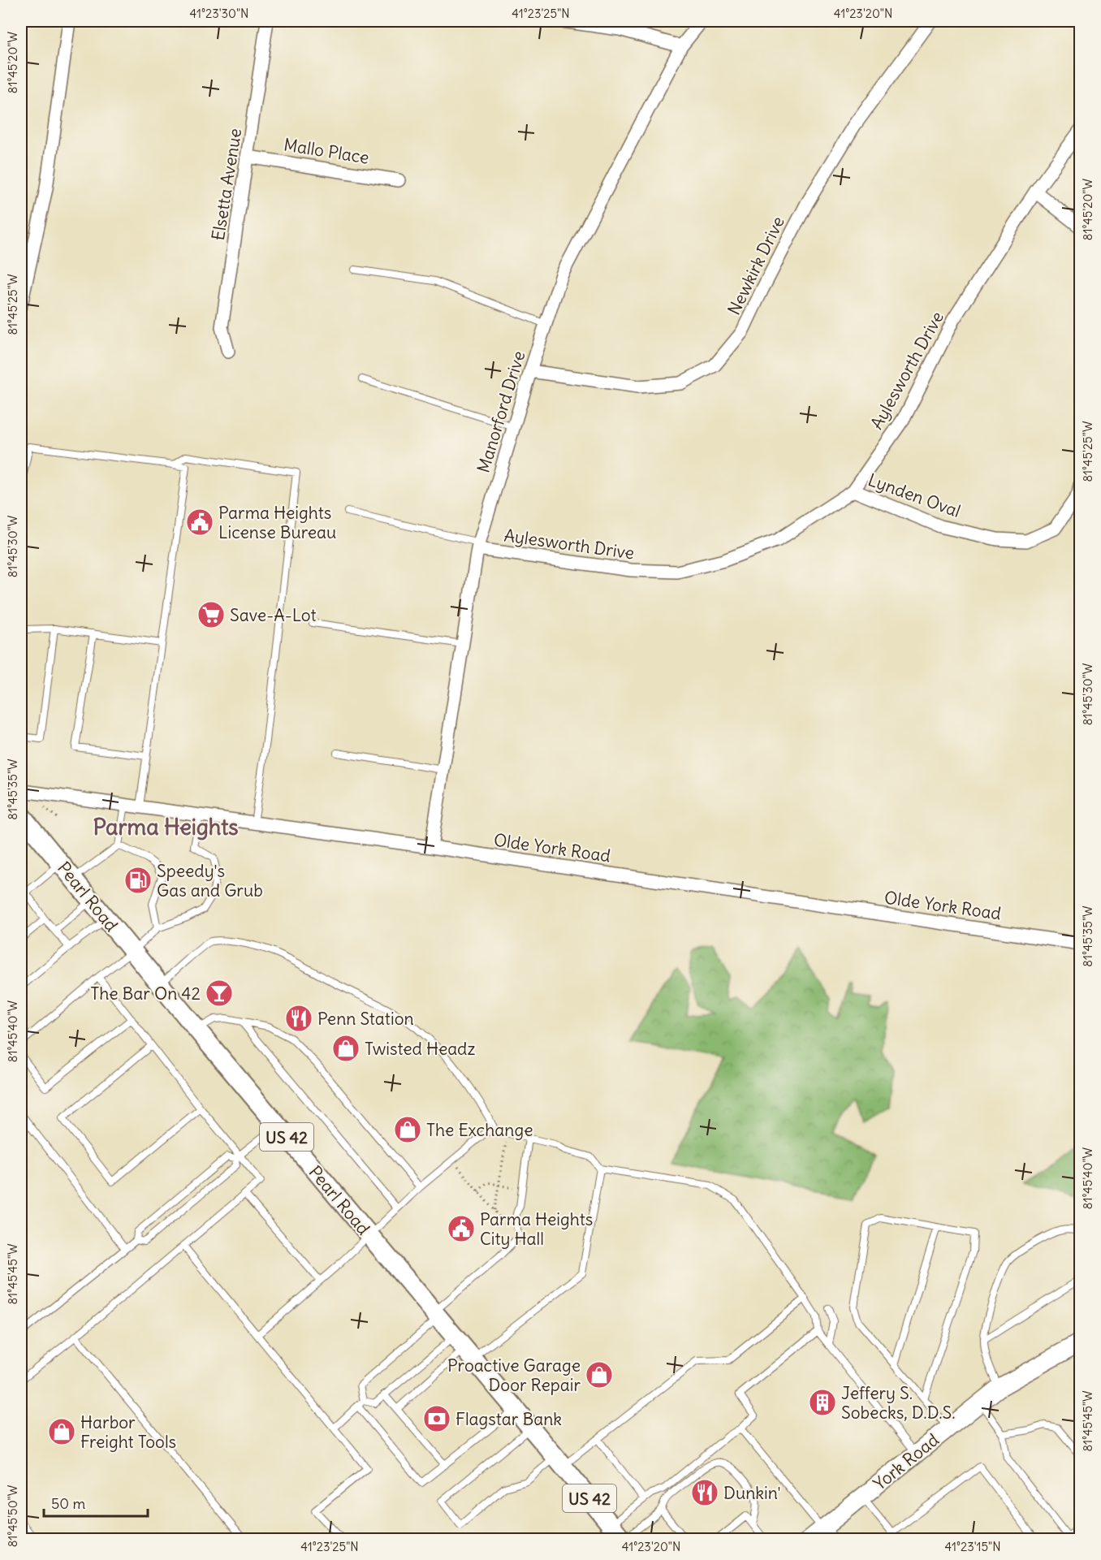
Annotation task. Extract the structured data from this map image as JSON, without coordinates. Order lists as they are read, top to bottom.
{
  "streets": {
    "main road": ["Pearl Road", "US 42", "York Road"],
    "street": [
      "Mallo Place",
      "Elsetta Avenue",
      "Newkirk Drive",
      "Aylesworth Drive",
      "Manorford Drive",
      "Lynden Oval",
      "Olde York Road"
    ]
  },
  "crossings": [
    ["Mallo Place", "Elsetta Avenue"],
    ["Newkirk Drive", "Manorford Drive"],
    ["Aylesworth Drive", "Manorford Drive"],
    ["Aylesworth Drive", "Lynden Oval"],
    ["Manorford Drive", "Olde York Road"]
  ],
  "districts": ["Parma Heights"],
  "places": {
    "public building": ["Parma Heights License Bureau", "Parma Heights City Hall"],
    "supermarket": ["Save-A-Lot"],
    "fuel station": ["Speedy's Gas and Grub"],
    "bar": ["The Bar On 42"],
    "restaurant": ["Penn Station", "Dunkin'"],
    "shop": [
      "Twisted Headz",
      "The Exchange",
      "Proactive Garage Door Repair",
      "Harbor Freight Tools"
    ],
    "building": ["Jeffery S. Sobecks, D.D.S."],
    "bank": ["Flagstar Bank"]
  },
  "scale_bar": "50 m",
  "coordinates": [
    "41°23'30\"N",
    "41°23'25\"N",
    "41°23'20\"N",
    "81°45'20\"W",
    "81°45'25\"W",
    "81°45'30\"W",
    "81°45'35\"W",
    "81°45'40\"W",
    "81°45'45\"W",
    "81°45'50\"W",
    "41°23'15\"N"
  ]
}
